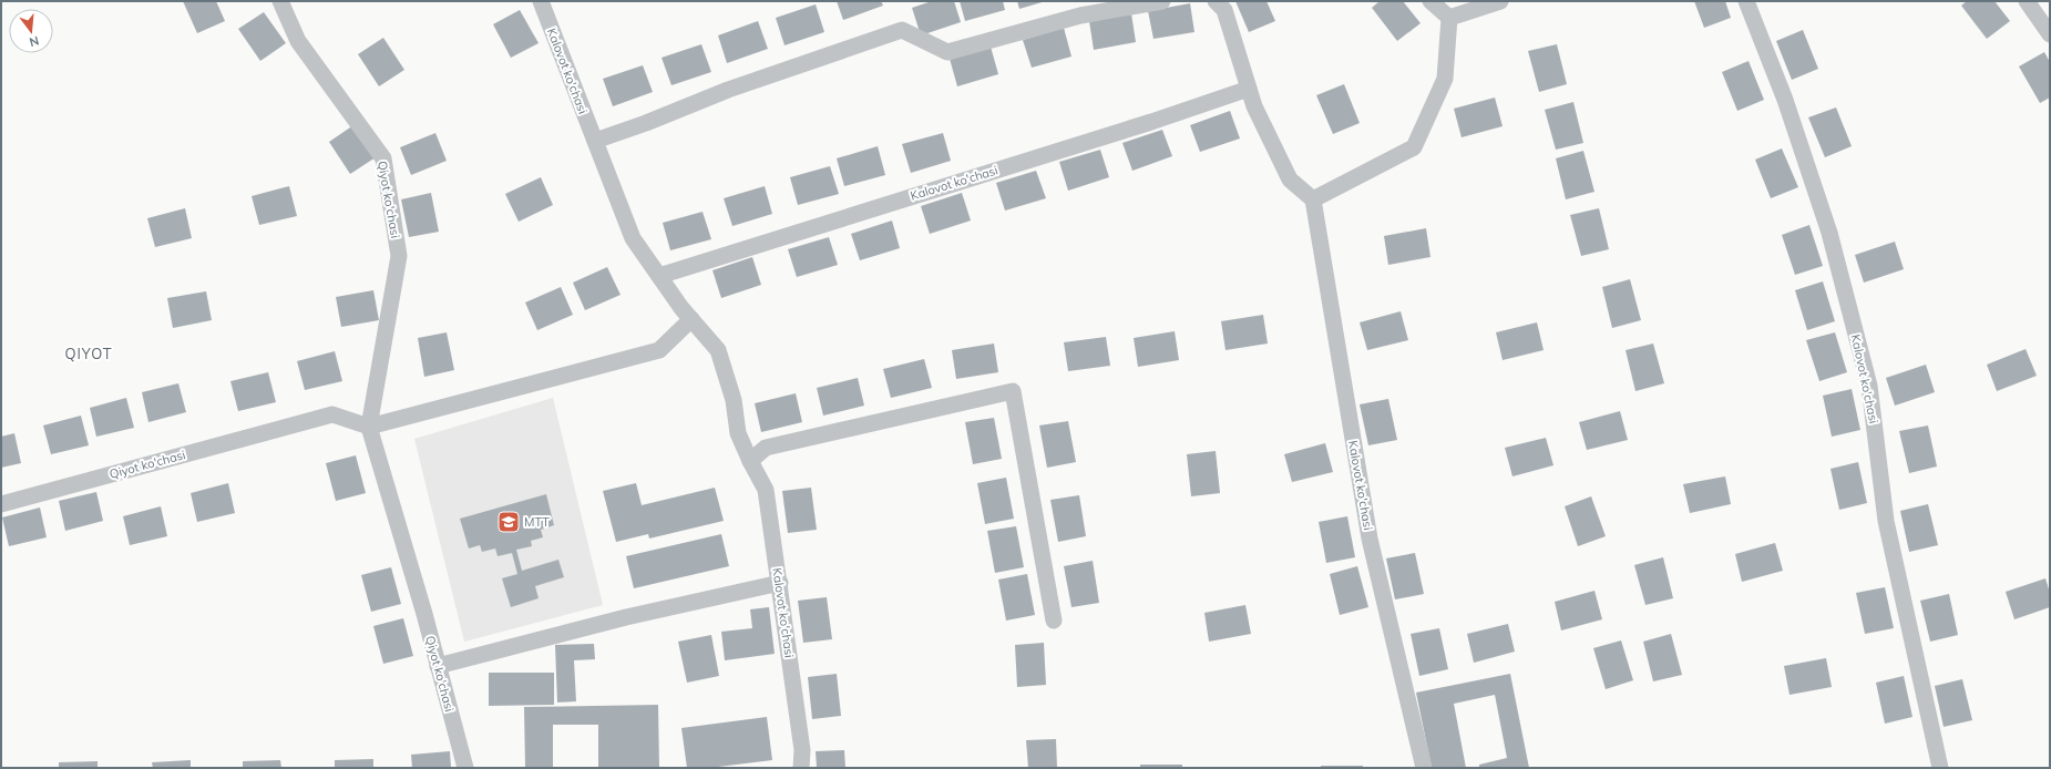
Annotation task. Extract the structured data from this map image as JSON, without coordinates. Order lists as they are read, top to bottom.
{
  "streets": {
    "street": ["Kalovot ko'chasi", "Qiyot ko'chasi"]
  },
  "districts": ["QIYOT"],
  "places": {
    "school or university": ["MTT"]
  },
  "north": "bottom"
}
